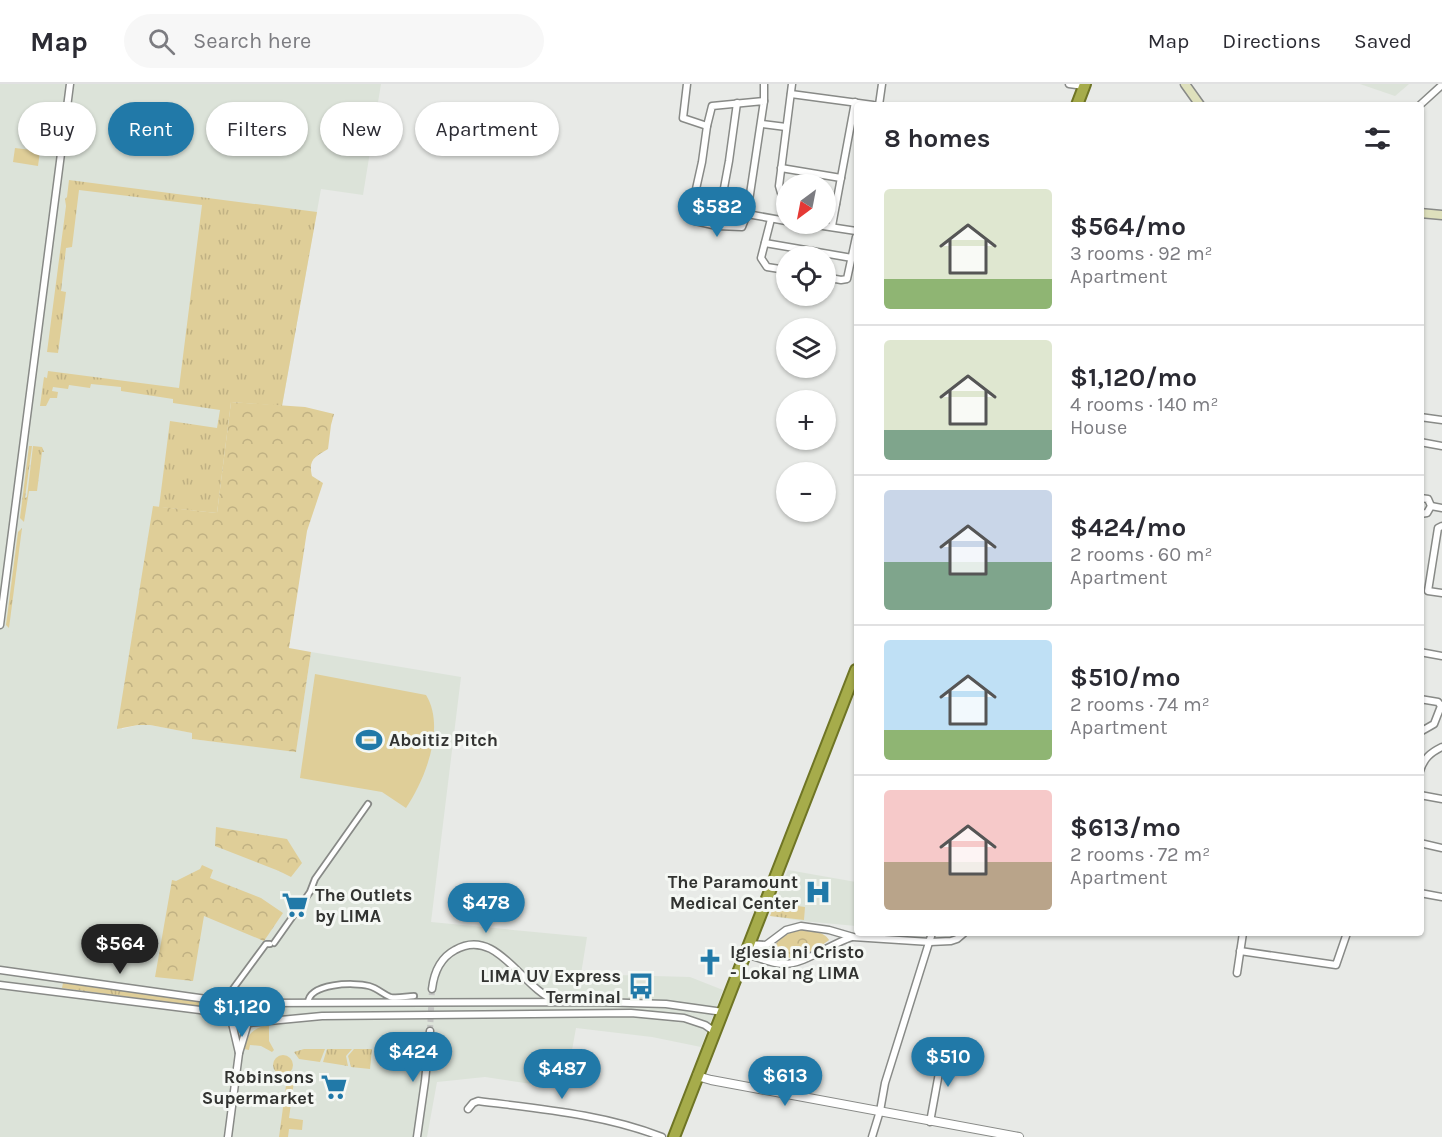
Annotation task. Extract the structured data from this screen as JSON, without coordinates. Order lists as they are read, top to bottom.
{
  "places": {
    "sports": ["Aboitiz Pitch"],
    "hospital": ["The Paramount Medical Center"],
    "supermarket": ["The Outlets by LIMA", "Robinsons Supermarket"],
    "church": ["Iglesia ni Cristo - Lokal ng LIMA"],
    "bus stop": ["LIMA UV Express Terminal"]
  },
  "north": "bottom left",
  "page": {
    "header": "Map",
    "search": "Search here",
    "nav": ["Map", "Directions", "Saved"],
    "chip": [
      "Buy",
      "Rent",
      "Filters",
      "New",
      "Apartment"
    ],
    "heading": "8 homes",
    "map_buttons": ["+", "−"],
    "list": [
      {
        "name": "$564/mo",
        "note": "3 rooms · 92 m² · Apartment"
      },
      {
        "name": "$1,120/mo",
        "note": "4 rooms · 140 m² · House"
      },
      {
        "name": "$424/mo",
        "note": "2 rooms · 60 m² · Apartment"
      },
      {
        "name": "$510/mo",
        "note": "2 rooms · 74 m² · Apartment"
      },
      {
        "name": "$613/mo",
        "note": "2 rooms · 72 m² · Apartment"
      }
    ],
    "price": [
      "$582",
      "$478",
      "$564",
      "$1,120",
      "$424",
      "$510",
      "$487",
      "$613"
    ]
  }
}
